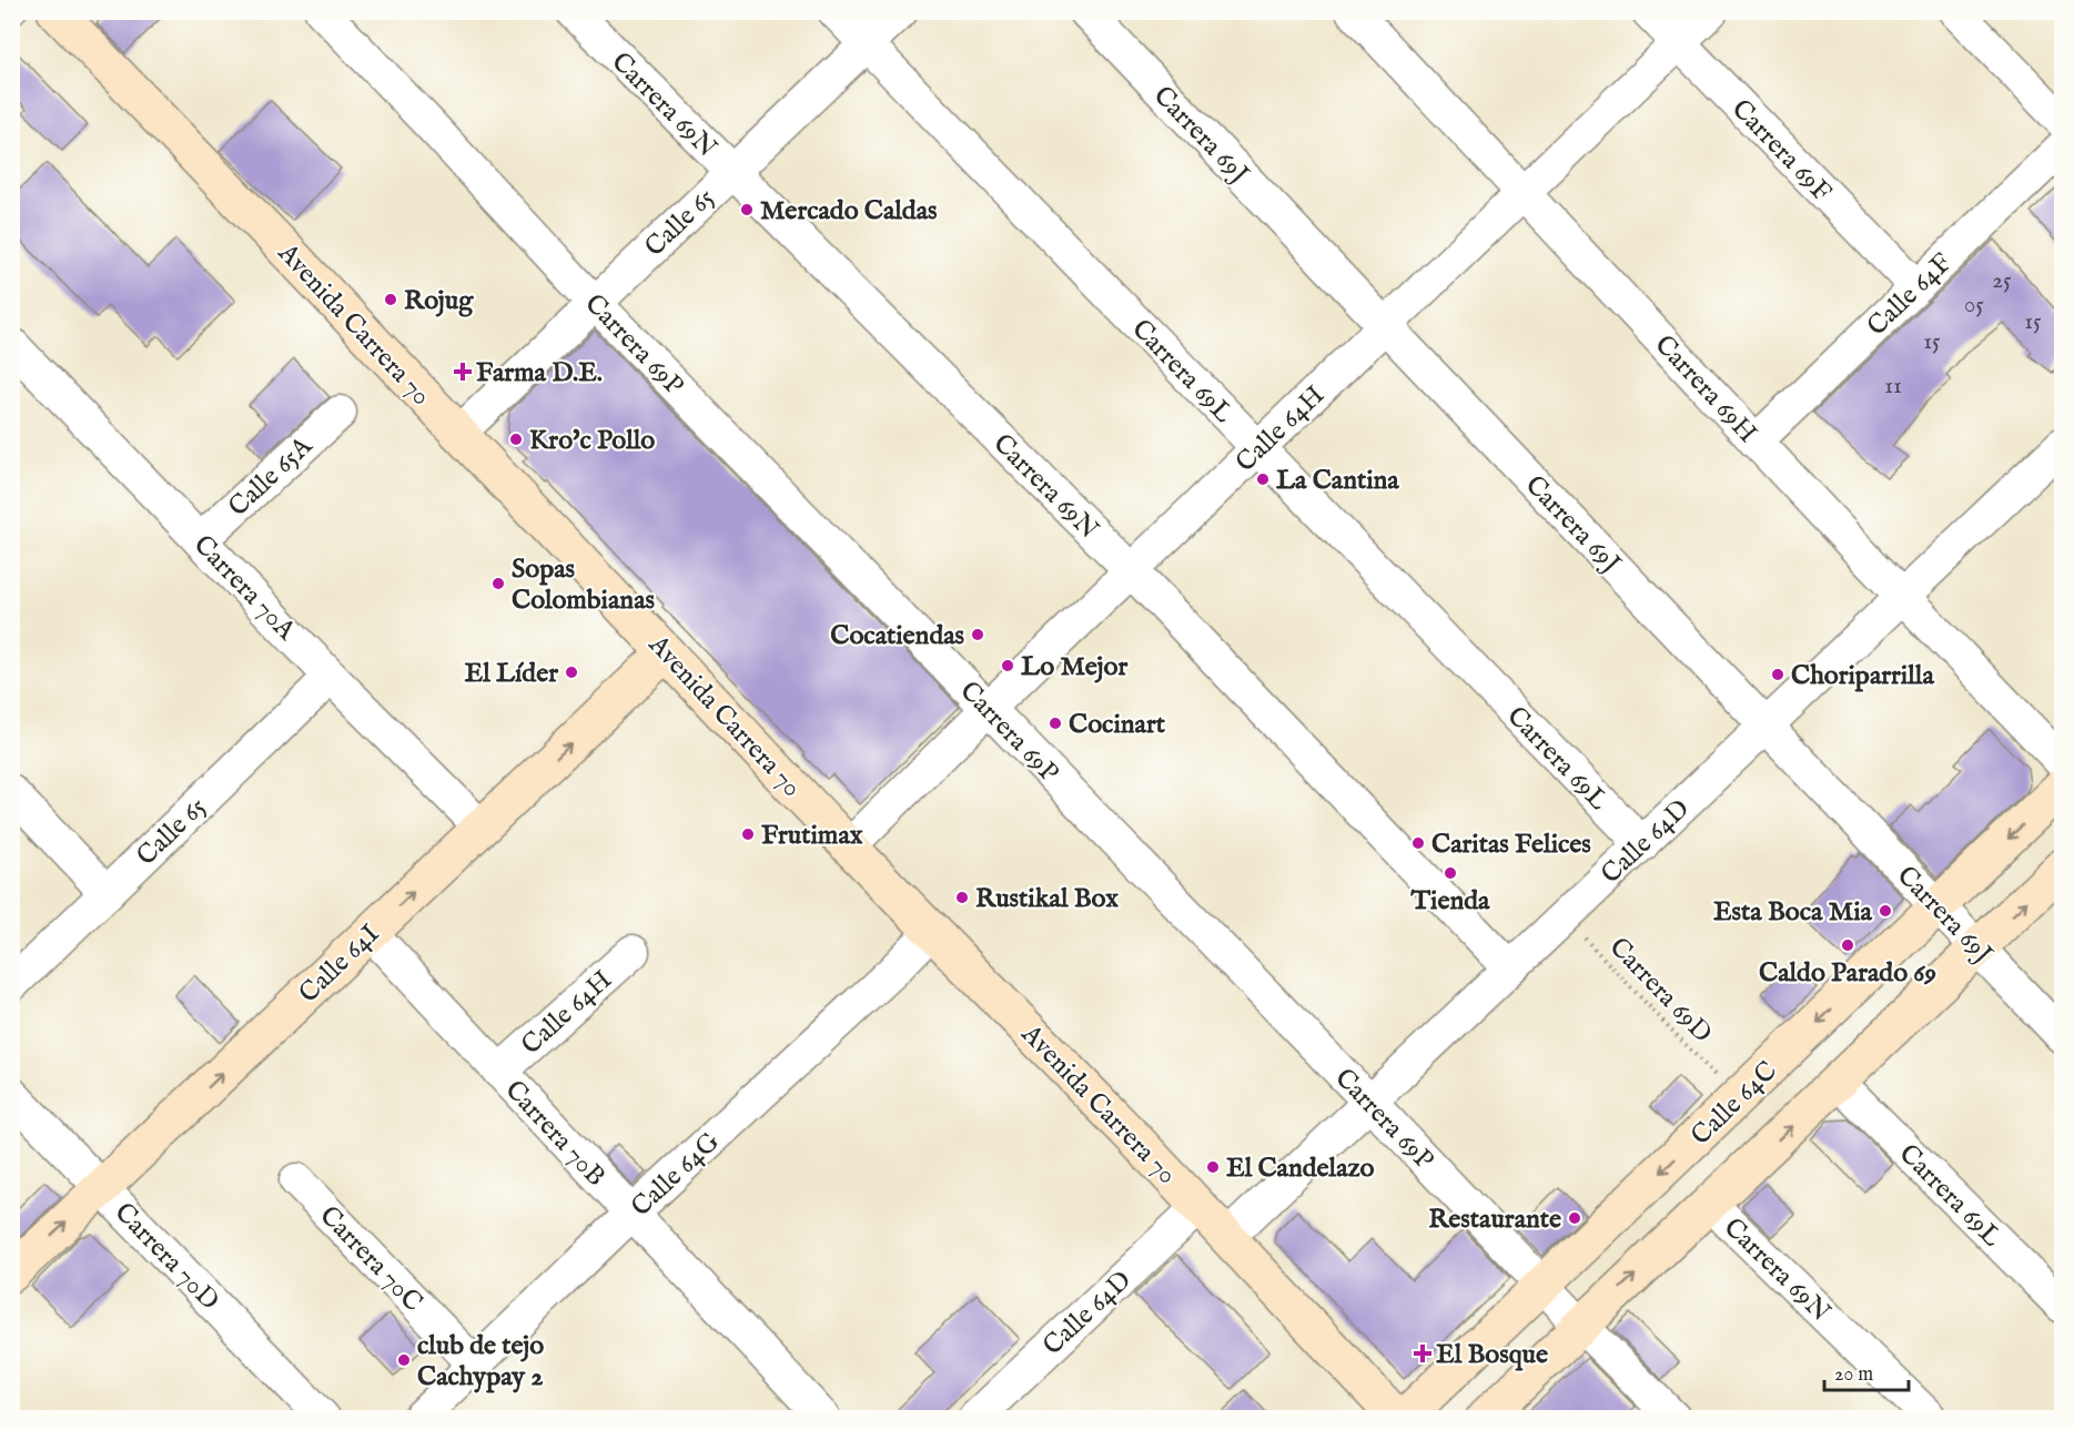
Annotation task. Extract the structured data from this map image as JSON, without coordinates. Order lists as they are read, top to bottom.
{
  "streets": {
    "street": [
      "Carrera 69N",
      "Carrera 69J",
      "Carrera 69F",
      "Calle 65",
      "Calle 64F",
      "Avenida Carrera 70",
      "Carrera 69P",
      "Carrera 69L",
      "Carrera 69H",
      "Calle 64H",
      "Calle 65A",
      "Carrera 70A",
      "Calle 64D",
      "Calle 64I",
      "Calle 64C",
      "Carrera 70B",
      "Calle 64G",
      "Carrera 70D",
      "Carrera 70C"
    ],
    "path": ["Carrera 69D"]
  },
  "crossings": [
    ["Carrera 69N", "Calle 65"],
    ["Carrera 69N", "Calle 64H"],
    ["Carrera 69N", "Calle 64D"],
    ["Carrera 69J", "Calle 64H"],
    ["Carrera 69J", "Calle 64D"],
    ["Carrera 69J", "Calle 64C"],
    ["Carrera 69F", "Calle 64F"],
    ["Carrera 69F", "Calle 64H"],
    ["Calle 65", "Avenida Carrera 70"],
    ["Calle 65", "Carrera 69P"],
    ["Calle 65", "Carrera 69L"],
    ["Calle 65", "Carrera 70A"],
    ["Calle 64F", "Carrera 69H"],
    ["Avenida Carrera 70", "Calle 64H"],
    ["Avenida Carrera 70", "Calle 64D"],
    ["Avenida Carrera 70", "Calle 64I"],
    ["Avenida Carrera 70", "Calle 64G"],
    ["Carrera 69P", "Calle 64H"],
    ["Carrera 69P", "Calle 64D"],
    ["Carrera 69P", "Calle 64C"],
    ["Carrera 69L", "Calle 64H"],
    ["Carrera 69L", "Calle 64D"],
    ["Carrera 69H", "Calle 64H"],
    ["Carrera 69H", "Calle 64D"],
    ["Calle 64H", "Carrera 70B"],
    ["Calle 65A", "Carrera 70A"],
    ["Carrera 70A", "Calle 64I"],
    ["Calle 64D", "Carrera 69D"],
    ["Calle 64I", "Carrera 70B"],
    ["Calle 64I", "Carrera 70D"],
    ["Carrera 70B", "Calle 64G"],
    ["Calle 64G", "Carrera 70C"]
  ],
  "one_way": ["Calle 64I"],
  "places": {
    "other": [
      "Mercado Caldas",
      "Rojug",
      "Kro'c Pollo",
      "La Cantina",
      "Sopas Colombianas",
      "Cocatiendas",
      "Lo Mejor",
      "El Líder",
      "Choriparrilla",
      "Cocinart",
      "Frutimax",
      "Caritas Felices",
      "Tienda",
      "Rustikal Box",
      "Esta Boca Mia",
      "Caldo Parado 69",
      "El Candelazo",
      "Restaurante",
      "club de tejo Cachypay 2"
    ],
    "health": ["Farma D.E.", "El Bosque"]
  },
  "house_numbers": [
    "25",
    "05",
    "15",
    "15",
    "11"
  ],
  "scale_bar": "20 m"
}
